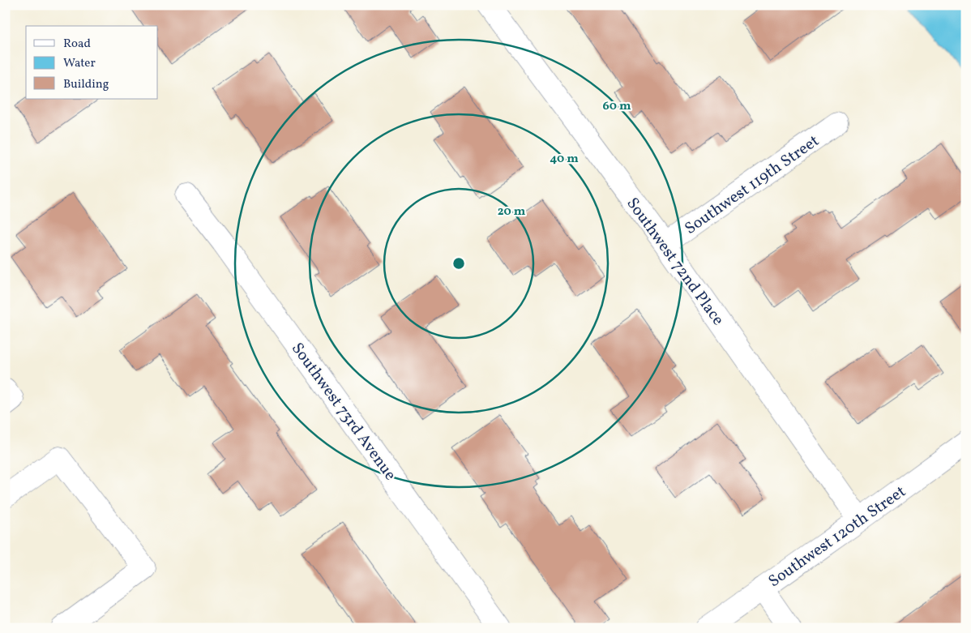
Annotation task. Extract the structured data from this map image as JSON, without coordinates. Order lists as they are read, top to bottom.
{
  "streets": {
    "street": [
      "Southwest 119th Street",
      "Southwest 72nd Place",
      "Southwest 73rd Avenue",
      "Southwest 120th Street"
    ]
  },
  "crossings": [
    ["Southwest 119th Street", "Southwest 72nd Place"],
    ["Southwest 72nd Place", "Southwest 120th Street"]
  ],
  "legend": ["Road", "Water", "Building"],
  "rings": ["60 m", "40 m", "20 m"]
}
